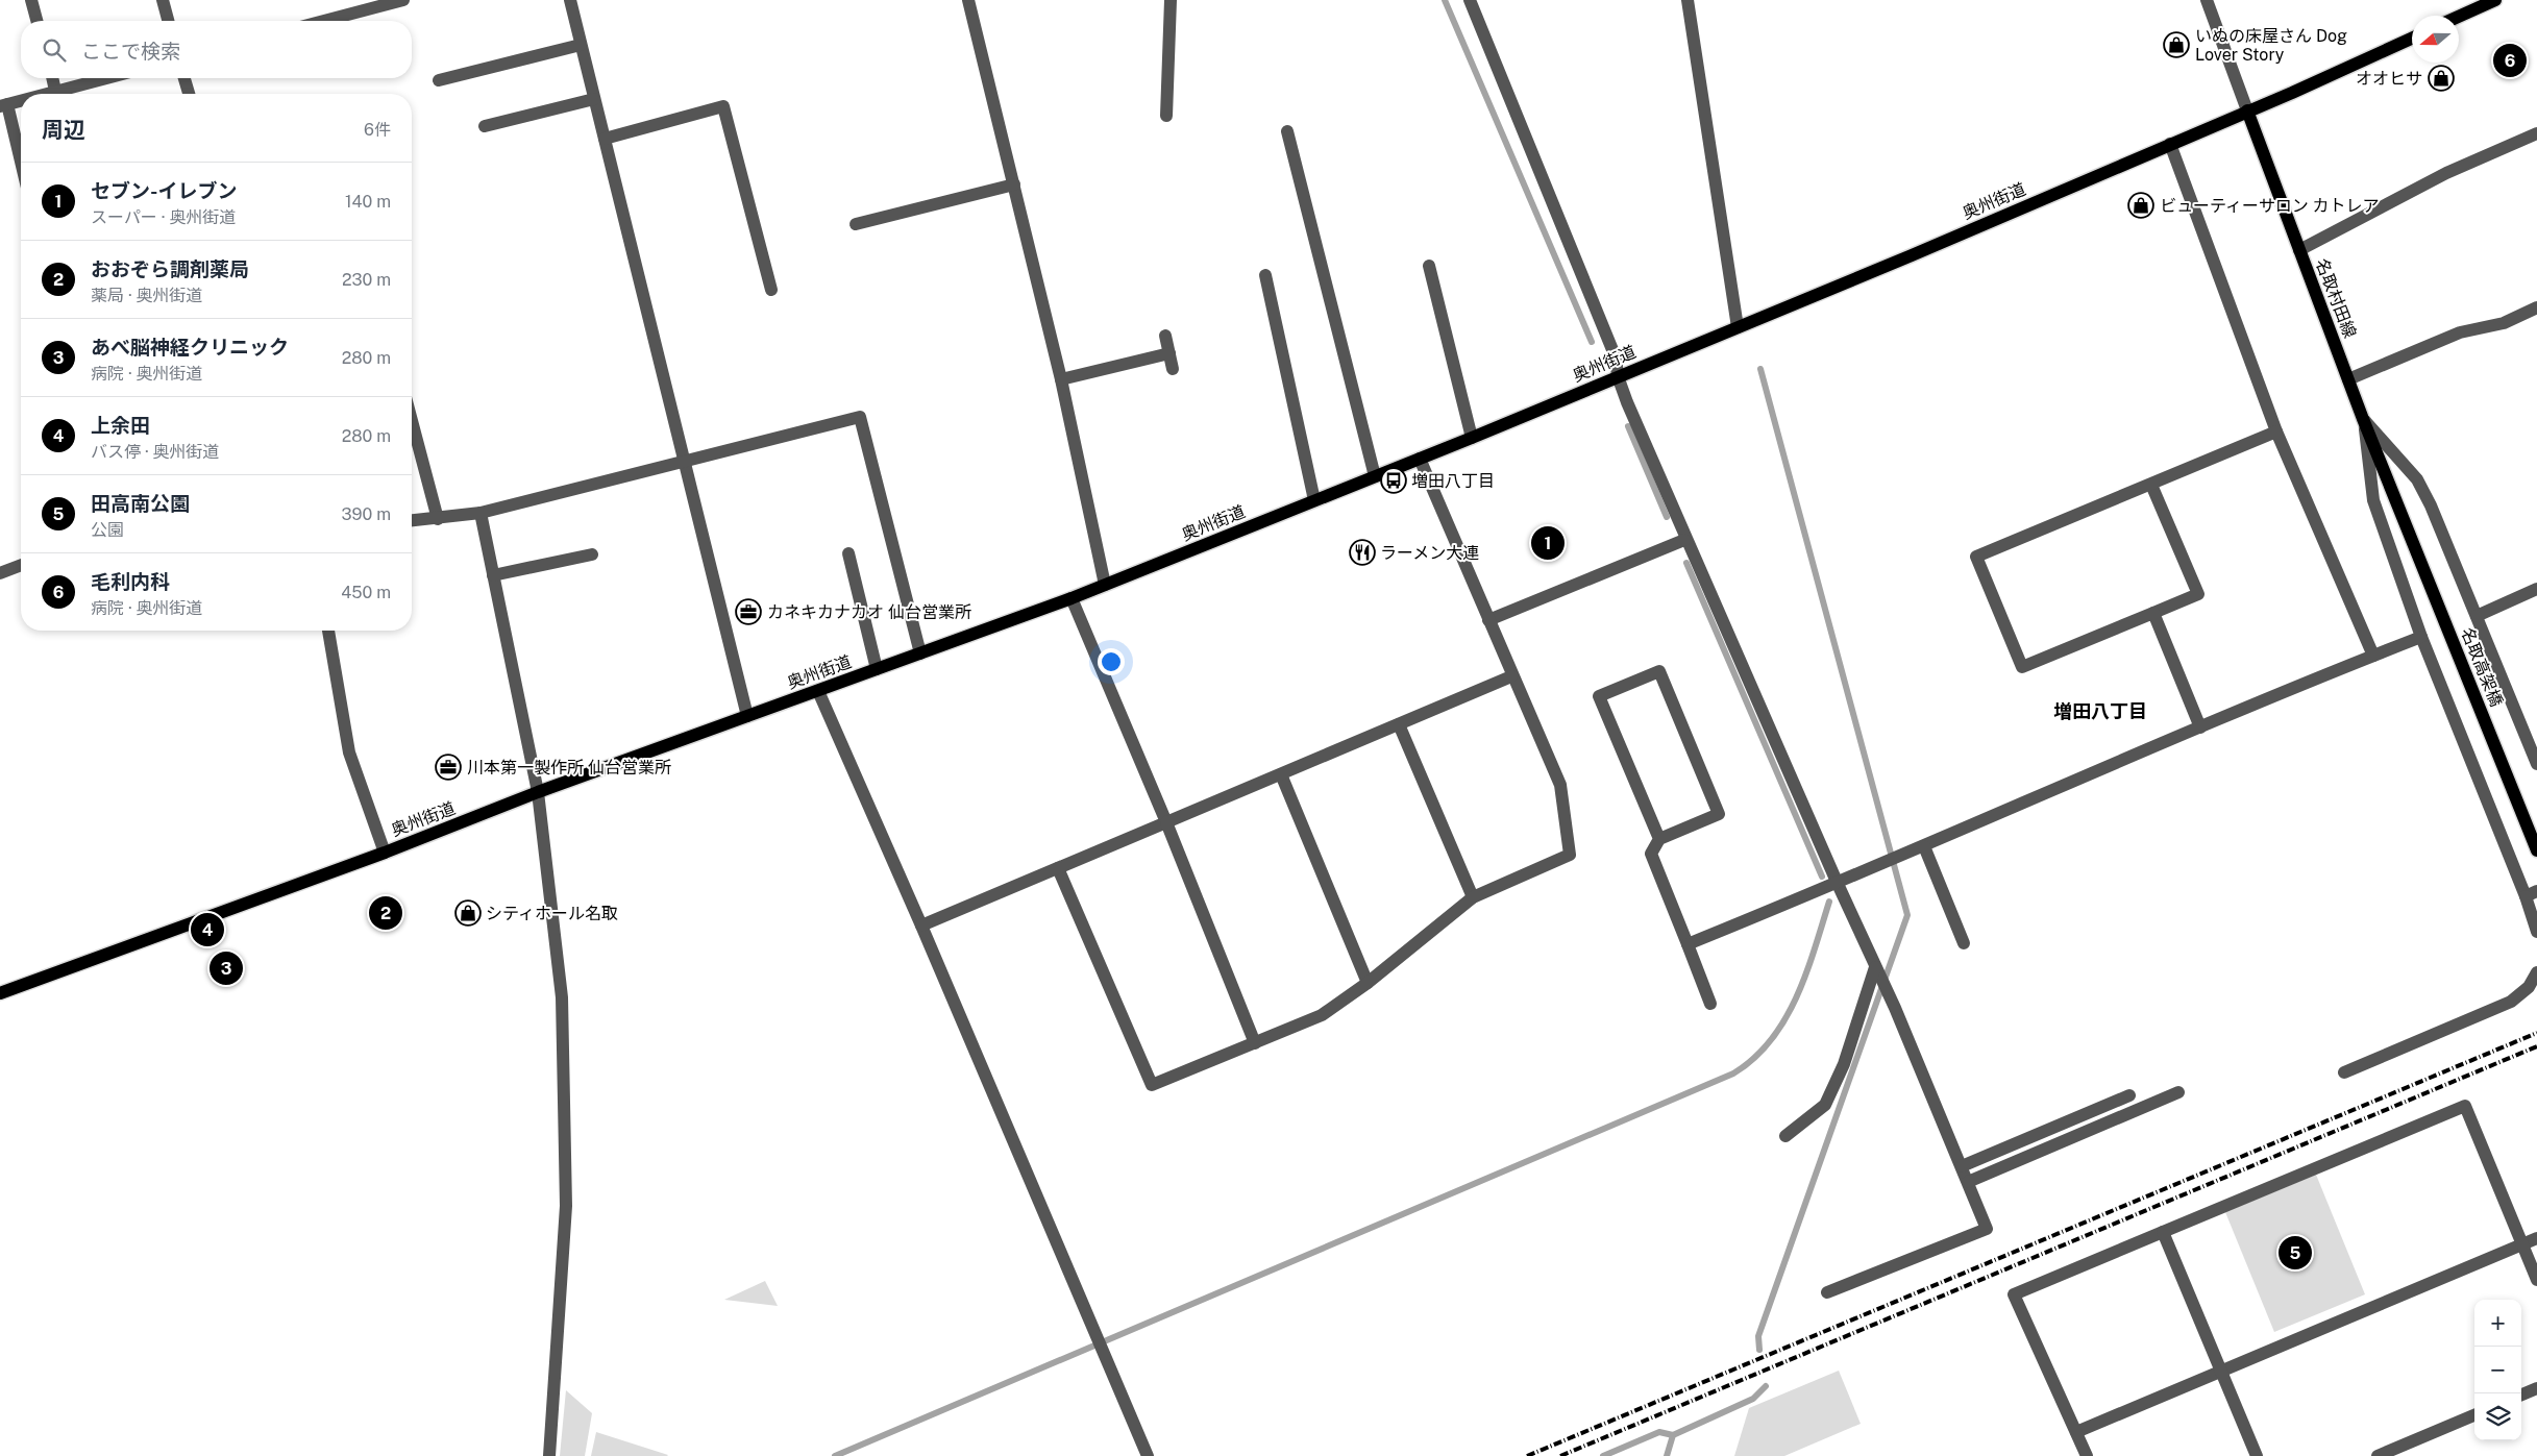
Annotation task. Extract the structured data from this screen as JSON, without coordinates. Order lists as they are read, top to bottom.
{
  "streets": {
    "main road": ["奥州街道", "名取村田線", "名取高架橋"]
  },
  "crossings": [
    ["奥州街道", "名取村田線"],
    ["名取村田線", "名取高架橋"]
  ],
  "districts": ["増田八丁目"],
  "places": {
    "shop": [
      "いぬの床屋さん Dog Lover Story",
      "オオヒサ",
      "ビューティーサロン カトレア",
      "シティホール名取"
    ],
    "bus stop": ["増田八丁目"],
    "restaurant": ["ラーメン大連"],
    "office": ["カネキカナカオ 仙台営業所", "川本第一製作所 仙台営業所"]
  },
  "north": "left",
  "page": {
    "search": "ここで検索",
    "pins": [
      "6",
      "1",
      "2",
      "4",
      "3",
      "5"
    ],
    "heading": ["周辺", "6件"],
    "list": [
      {
        "mark": "1",
        "name": "セブン-イレブン",
        "note": "スーパー · 奥州街道",
        "value": "140 m"
      },
      {
        "mark": "2",
        "name": "おおぞら調剤薬局",
        "note": "薬局 · 奥州街道",
        "value": "230 m"
      },
      {
        "mark": "3",
        "name": "あべ脳神経クリニック",
        "note": "病院 · 奥州街道",
        "value": "280 m"
      },
      {
        "mark": "4",
        "name": "上余田",
        "note": "バス停 · 奥州街道",
        "value": "280 m"
      },
      {
        "mark": "5",
        "name": "田高南公園",
        "note": "公園",
        "value": "390 m"
      },
      {
        "mark": "6",
        "name": "毛利内科",
        "note": "病院 · 奥州街道",
        "value": "450 m"
      }
    ],
    "map_buttons": ["+", "−"]
  }
}
